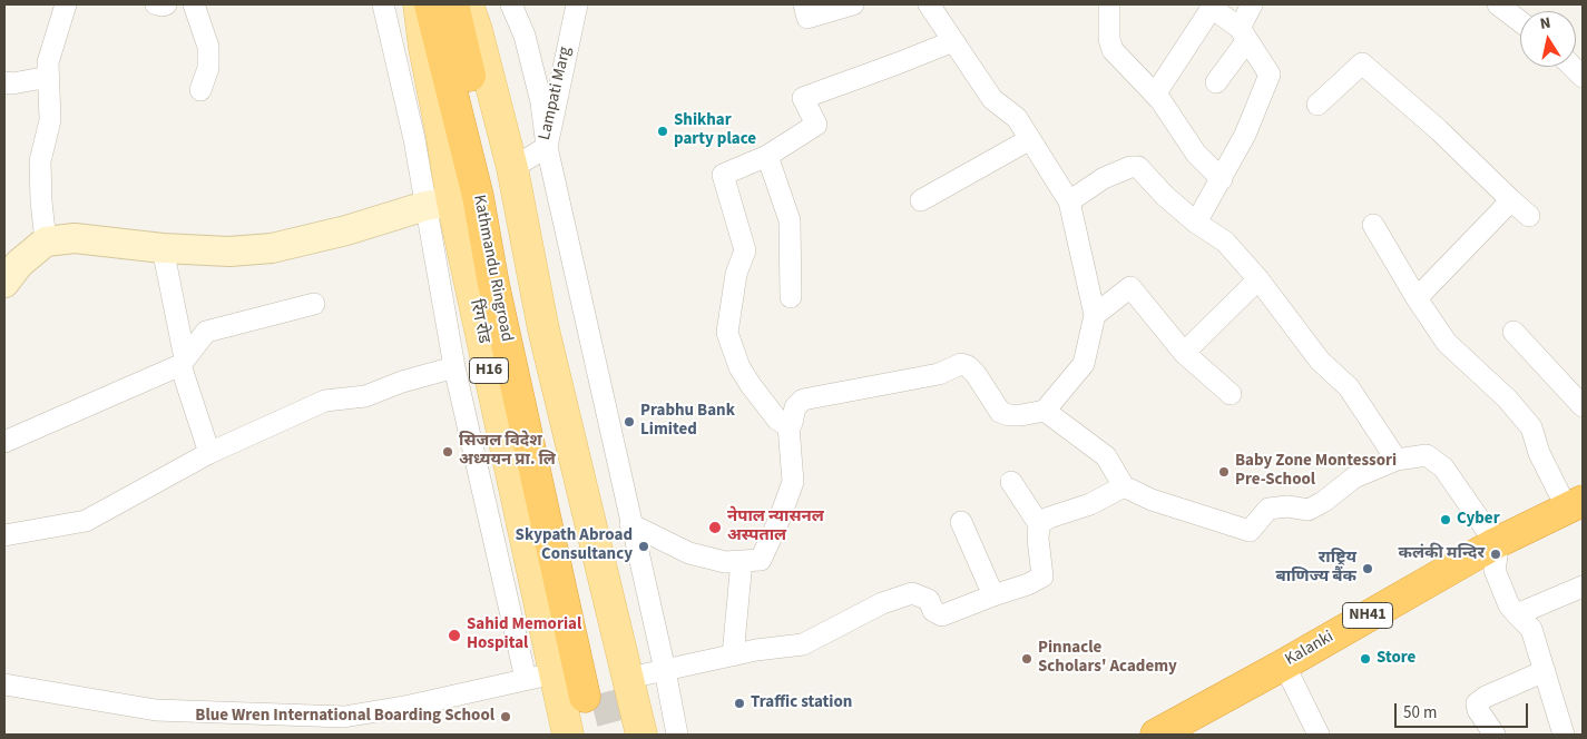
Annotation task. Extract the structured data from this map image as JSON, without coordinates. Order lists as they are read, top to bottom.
{
  "streets": {
    "highway": ["Kathmandu Ringroad", "NH41", "Kalanki"],
    "main road": ["रिंग रोड", "H16"],
    "street": ["Lampati Marg"]
  },
  "places": [
    "Shikhar party place",
    "Prabhu Bank Limited",
    "सिजल विदेश अध्ययन प्रा. लि",
    "Baby Zone Montessori Pre-School",
    "Cyber",
    "नेपाल न्यासनल अस्पताल",
    "Skypath Abroad Consultancy",
    "कलंकी मन्दिर",
    "राष्ट्रिय बाणिज्य बैंक",
    "Sahid Memorial Hospital",
    "Pinnacle Scholars' Academy",
    "Store",
    "Traffic station",
    "Blue Wren International Boarding School"
  ],
  "scale_bar": "50 m",
  "north": "top"
}
